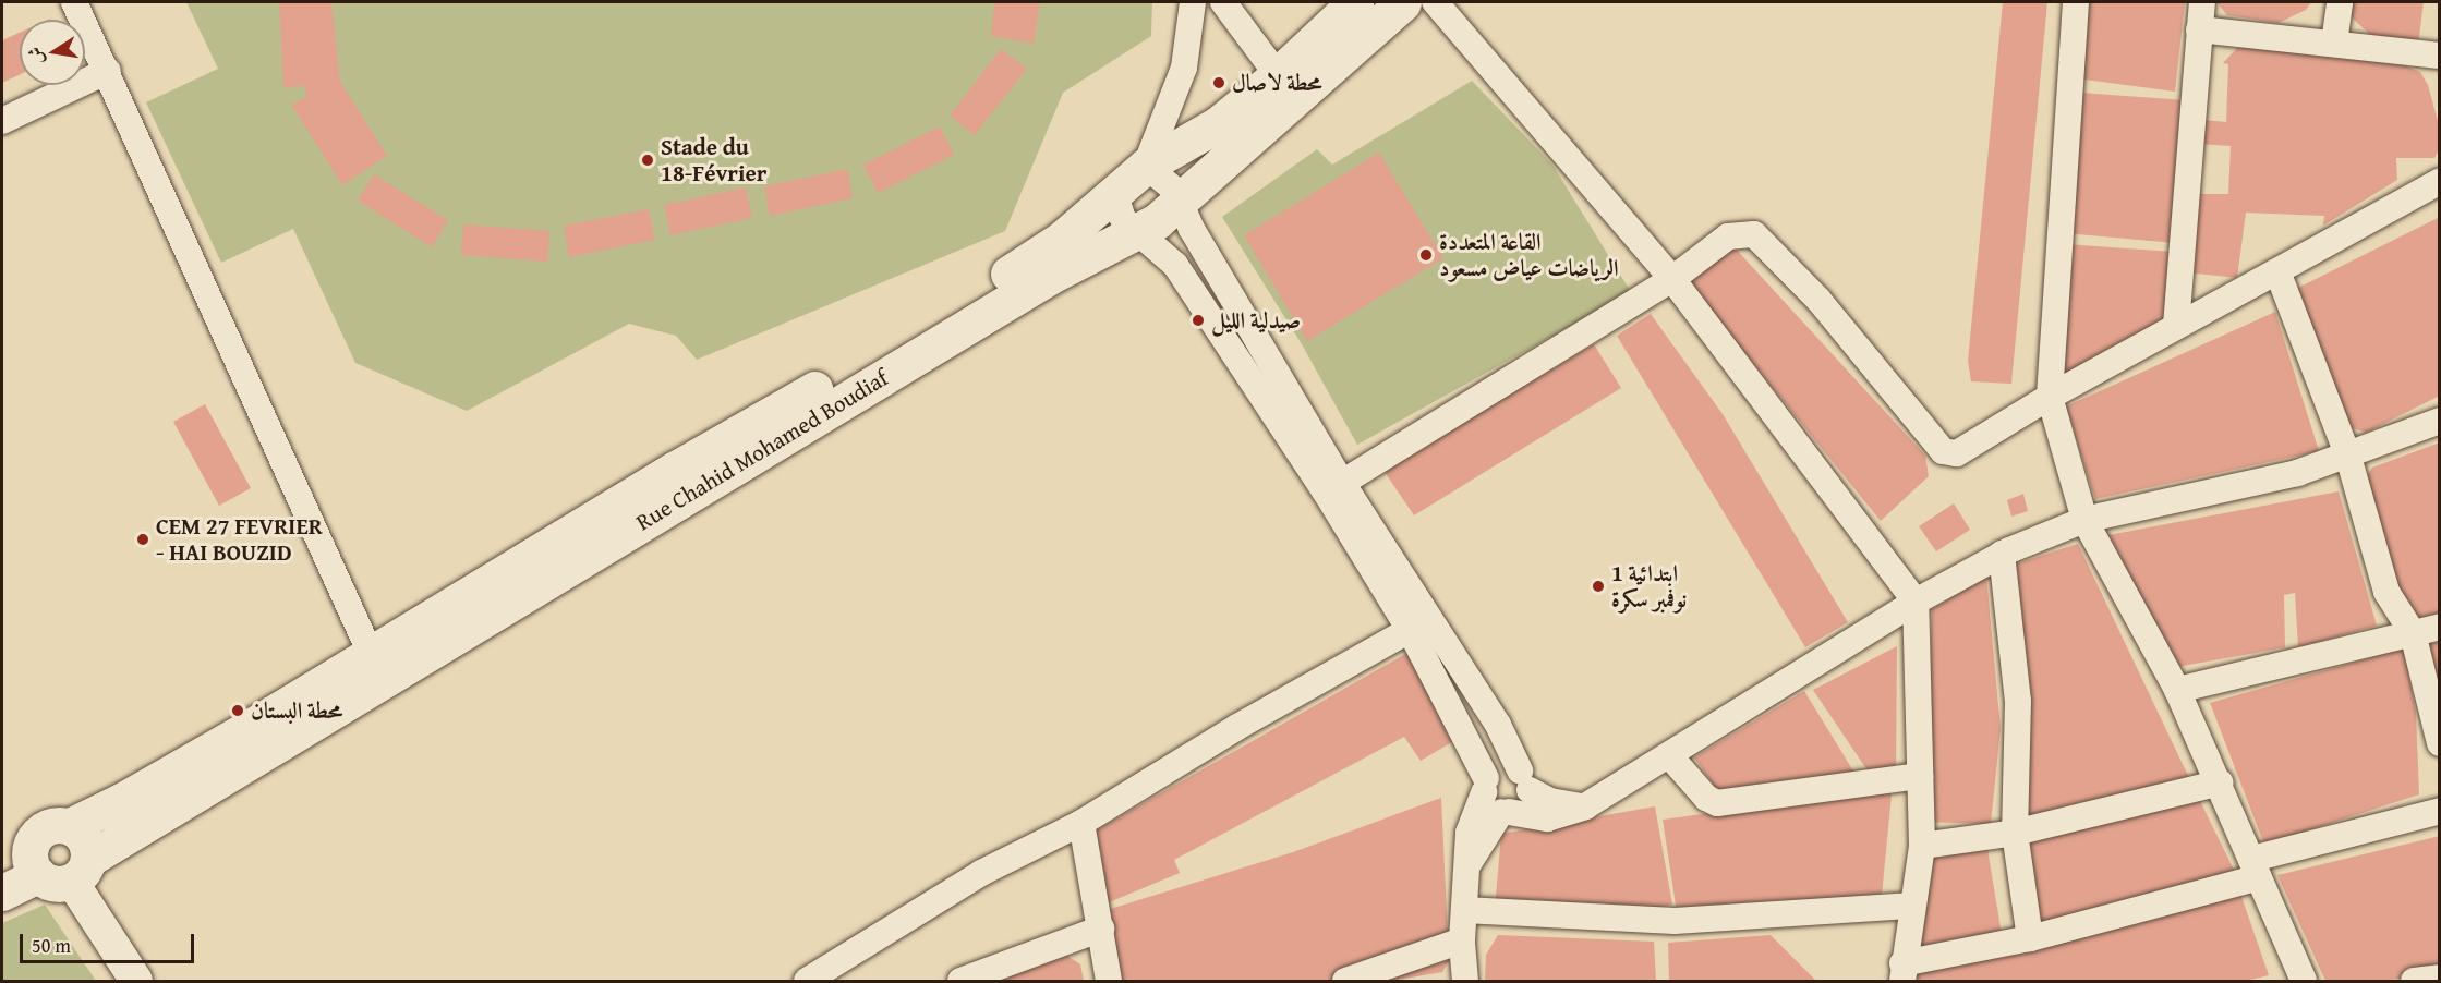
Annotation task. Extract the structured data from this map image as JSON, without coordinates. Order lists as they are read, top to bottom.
{
  "streets": {
    "main road": ["Rue Chahid Mohamed Boudiaf"]
  },
  "places": [
    "محطة لاصال",
    "Stade du 18-Février",
    "القاعة المتعددة الرياضات عياض مسعود",
    "صيدلية الليل",
    "CEM 27 FEVRIER - HAI BOUZID",
    "ابتدائية 1 نوفمبر سكرة",
    "محطة البستان"
  ],
  "scale_bar": "50 m",
  "north": "left"
}
